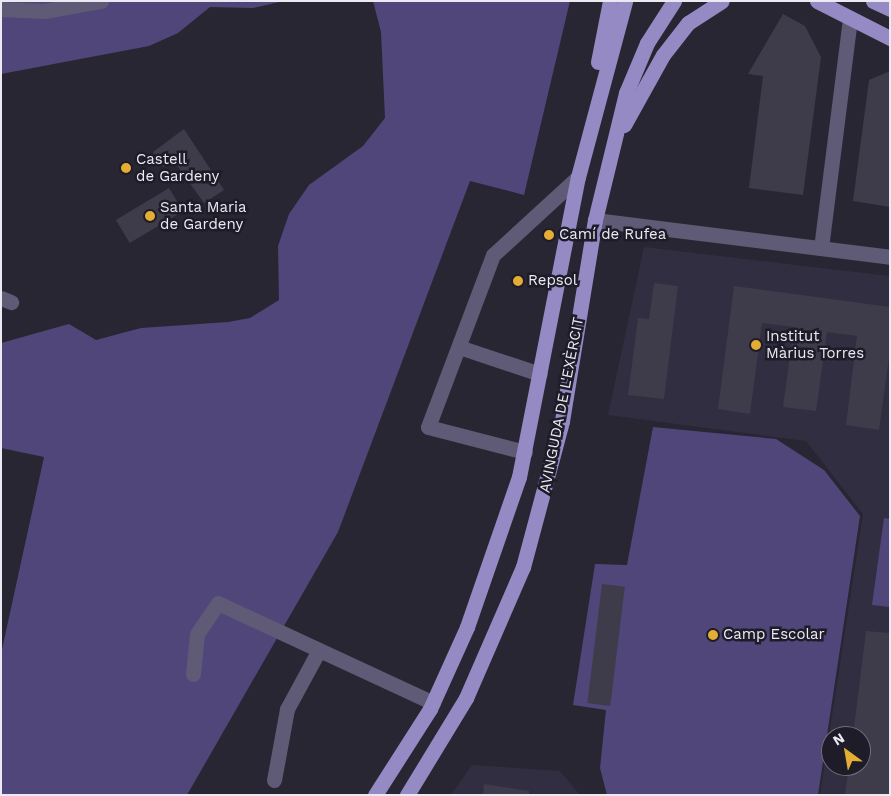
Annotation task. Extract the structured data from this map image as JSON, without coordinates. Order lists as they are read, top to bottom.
{
  "streets": {
    "main road": ["AVINGUDA DE L'EXÈRCIT"]
  },
  "places": [
    "Castell de Gardeny",
    "Santa Maria de Gardeny",
    "Camí de Rufea",
    "Repsol",
    "Institut Màrius Torres",
    "Camp Escolar"
  ],
  "north": "top left"
}
